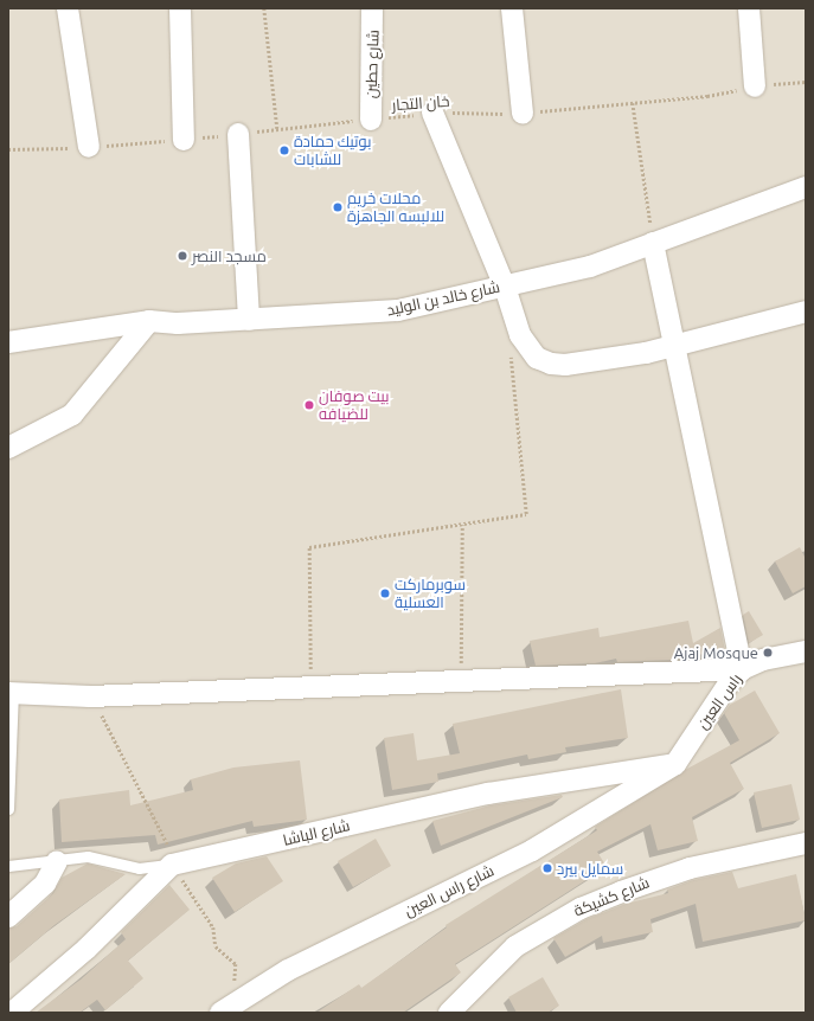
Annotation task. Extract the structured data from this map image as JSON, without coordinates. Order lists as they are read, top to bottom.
{
  "streets": {
    "street": [
      "شارع حطين",
      "شارع خالد بن الوليد",
      "راس العين",
      "شارع الباشا",
      "شارع راس العين",
      "شارع كشيكة"
    ],
    "path": ["خان التجار"]
  },
  "crossings": [
    ["شارع حطين", "خان التجار"],
    ["راس العين", "شارع الباشا"],
    ["راس العين", "شارع راس العين"],
    ["شارع الباشا", "شارع راس العين"]
  ],
  "places": [
    "بوتيك حمادة للشابات",
    "محلات خريم للالبسه الجاهزة",
    "مسجد النصر",
    "بيت صوفان للضيافه",
    "سوبرماركت العسلية",
    "Ajaj Mosque",
    "سمايل بيرد"
  ]
}
